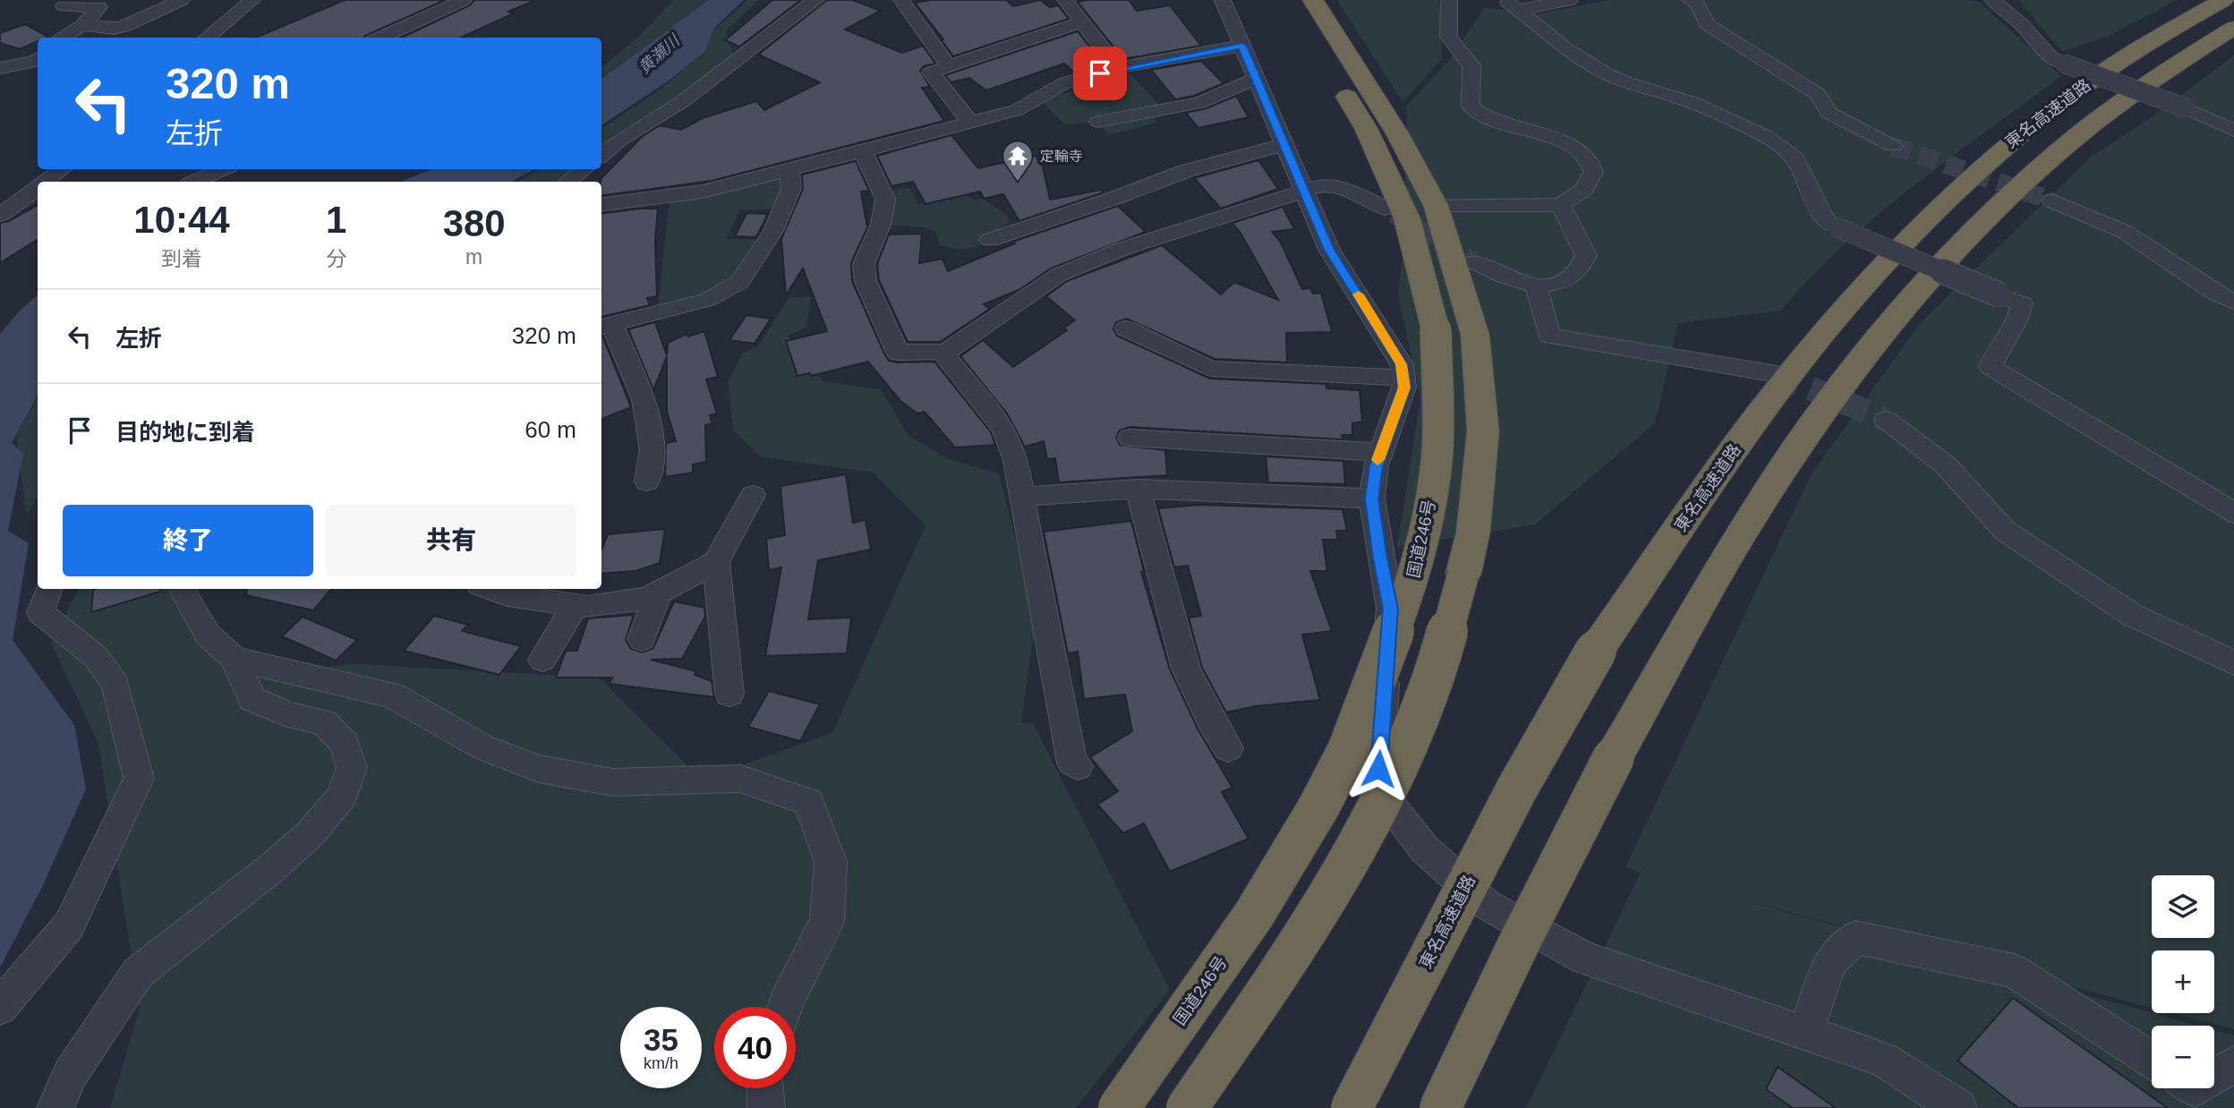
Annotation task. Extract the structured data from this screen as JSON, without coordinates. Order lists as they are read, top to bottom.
{
  "streets": {
    "highway": ["東名高速道路", "国道246号"]
  },
  "water": ["黄瀬川"],
  "places": {
    "temple": ["定輪寺"]
  },
  "page": {
    "turn": ["320 m", "左折"],
    "eta": [
      "10:44",
      "到着",
      "1",
      "分",
      "380",
      "m"
    ],
    "list": [
      {
        "name": "左折",
        "value": "320 m"
      },
      {
        "name": "目的地に到着",
        "value": "60 m"
      }
    ],
    "buttons": ["終了", "共有"],
    "map_buttons": ["+", "−"],
    "speed": "35 km/h",
    "limit": "40"
  }
}
